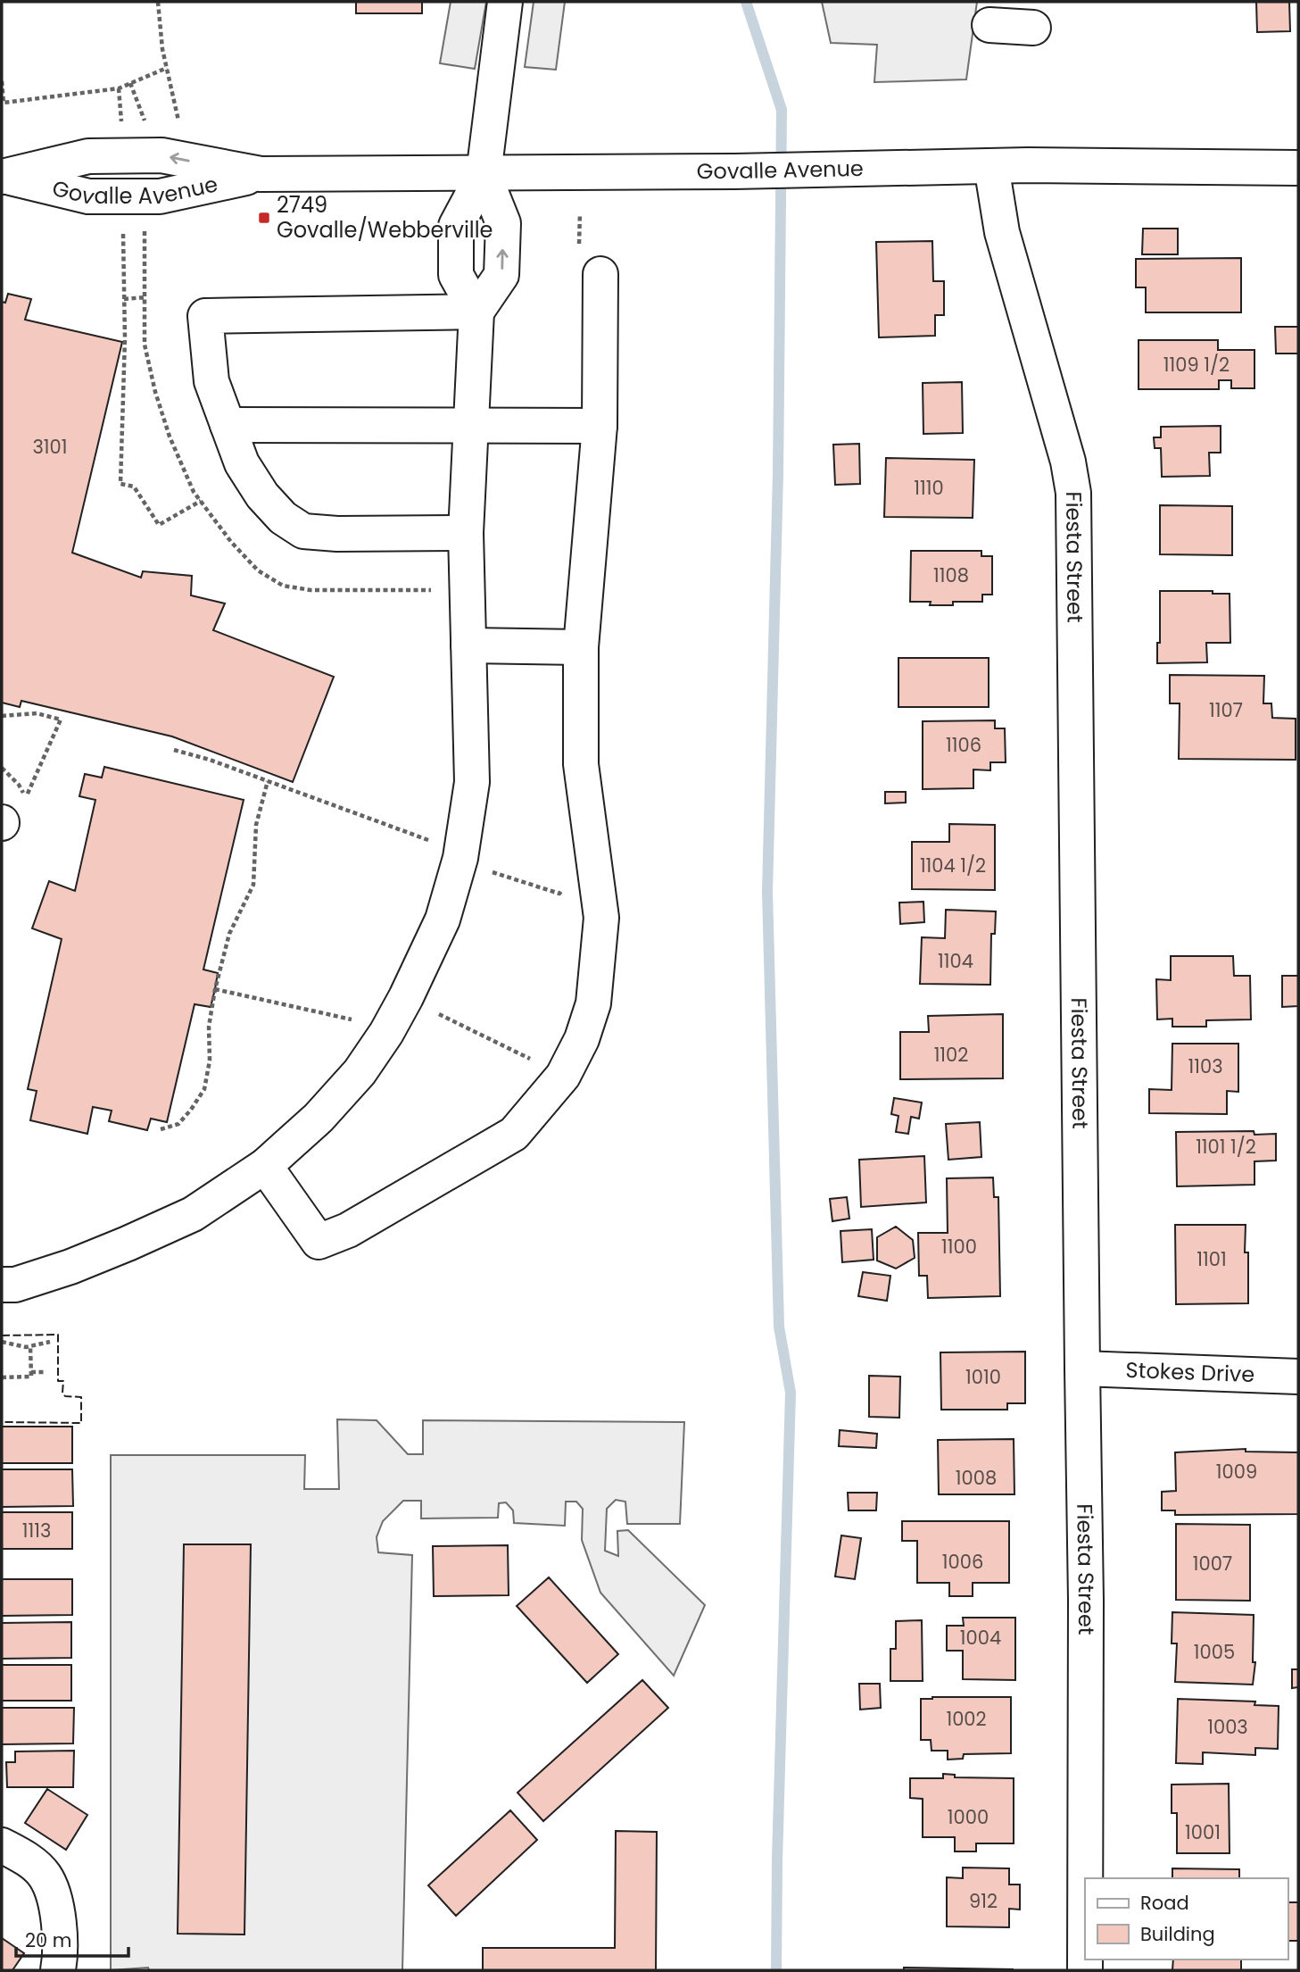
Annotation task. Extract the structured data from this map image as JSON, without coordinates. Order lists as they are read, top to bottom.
{
  "streets": {
    "street": ["Govalle Avenue", "Fiesta Street", "Stokes Drive"]
  },
  "crossings": [
    ["Govalle Avenue", "Fiesta Street"],
    ["Fiesta Street", "Stokes Drive"]
  ],
  "places": {
    "transit": ["2749 Govalle/Webberville"]
  },
  "house_numbers": [
    "1109 1/2",
    "3101",
    "1110",
    "1108",
    "1107",
    "1106",
    "1104 1/2",
    "1104",
    "1102",
    "1103",
    "1101 1/2",
    "1100",
    "1101",
    "1010",
    "1009",
    "1008",
    "1113",
    "1006",
    "1007",
    "1004",
    "1005",
    "1002",
    "1003",
    "1000",
    "1001",
    "912"
  ],
  "legend": ["Road", "Building"],
  "scale_bar": "20 m"
}
